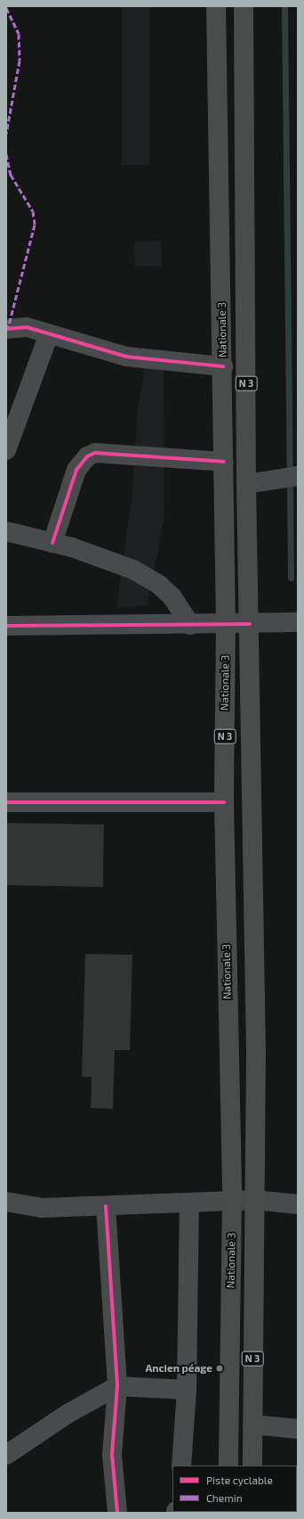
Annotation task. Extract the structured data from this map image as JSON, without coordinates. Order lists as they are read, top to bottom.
{
  "streets": {
    "main road": ["Nationale 3", "N 3"]
  },
  "places": ["Ancien péage"],
  "legend": ["Piste cyclable", "Chemin"]
}
